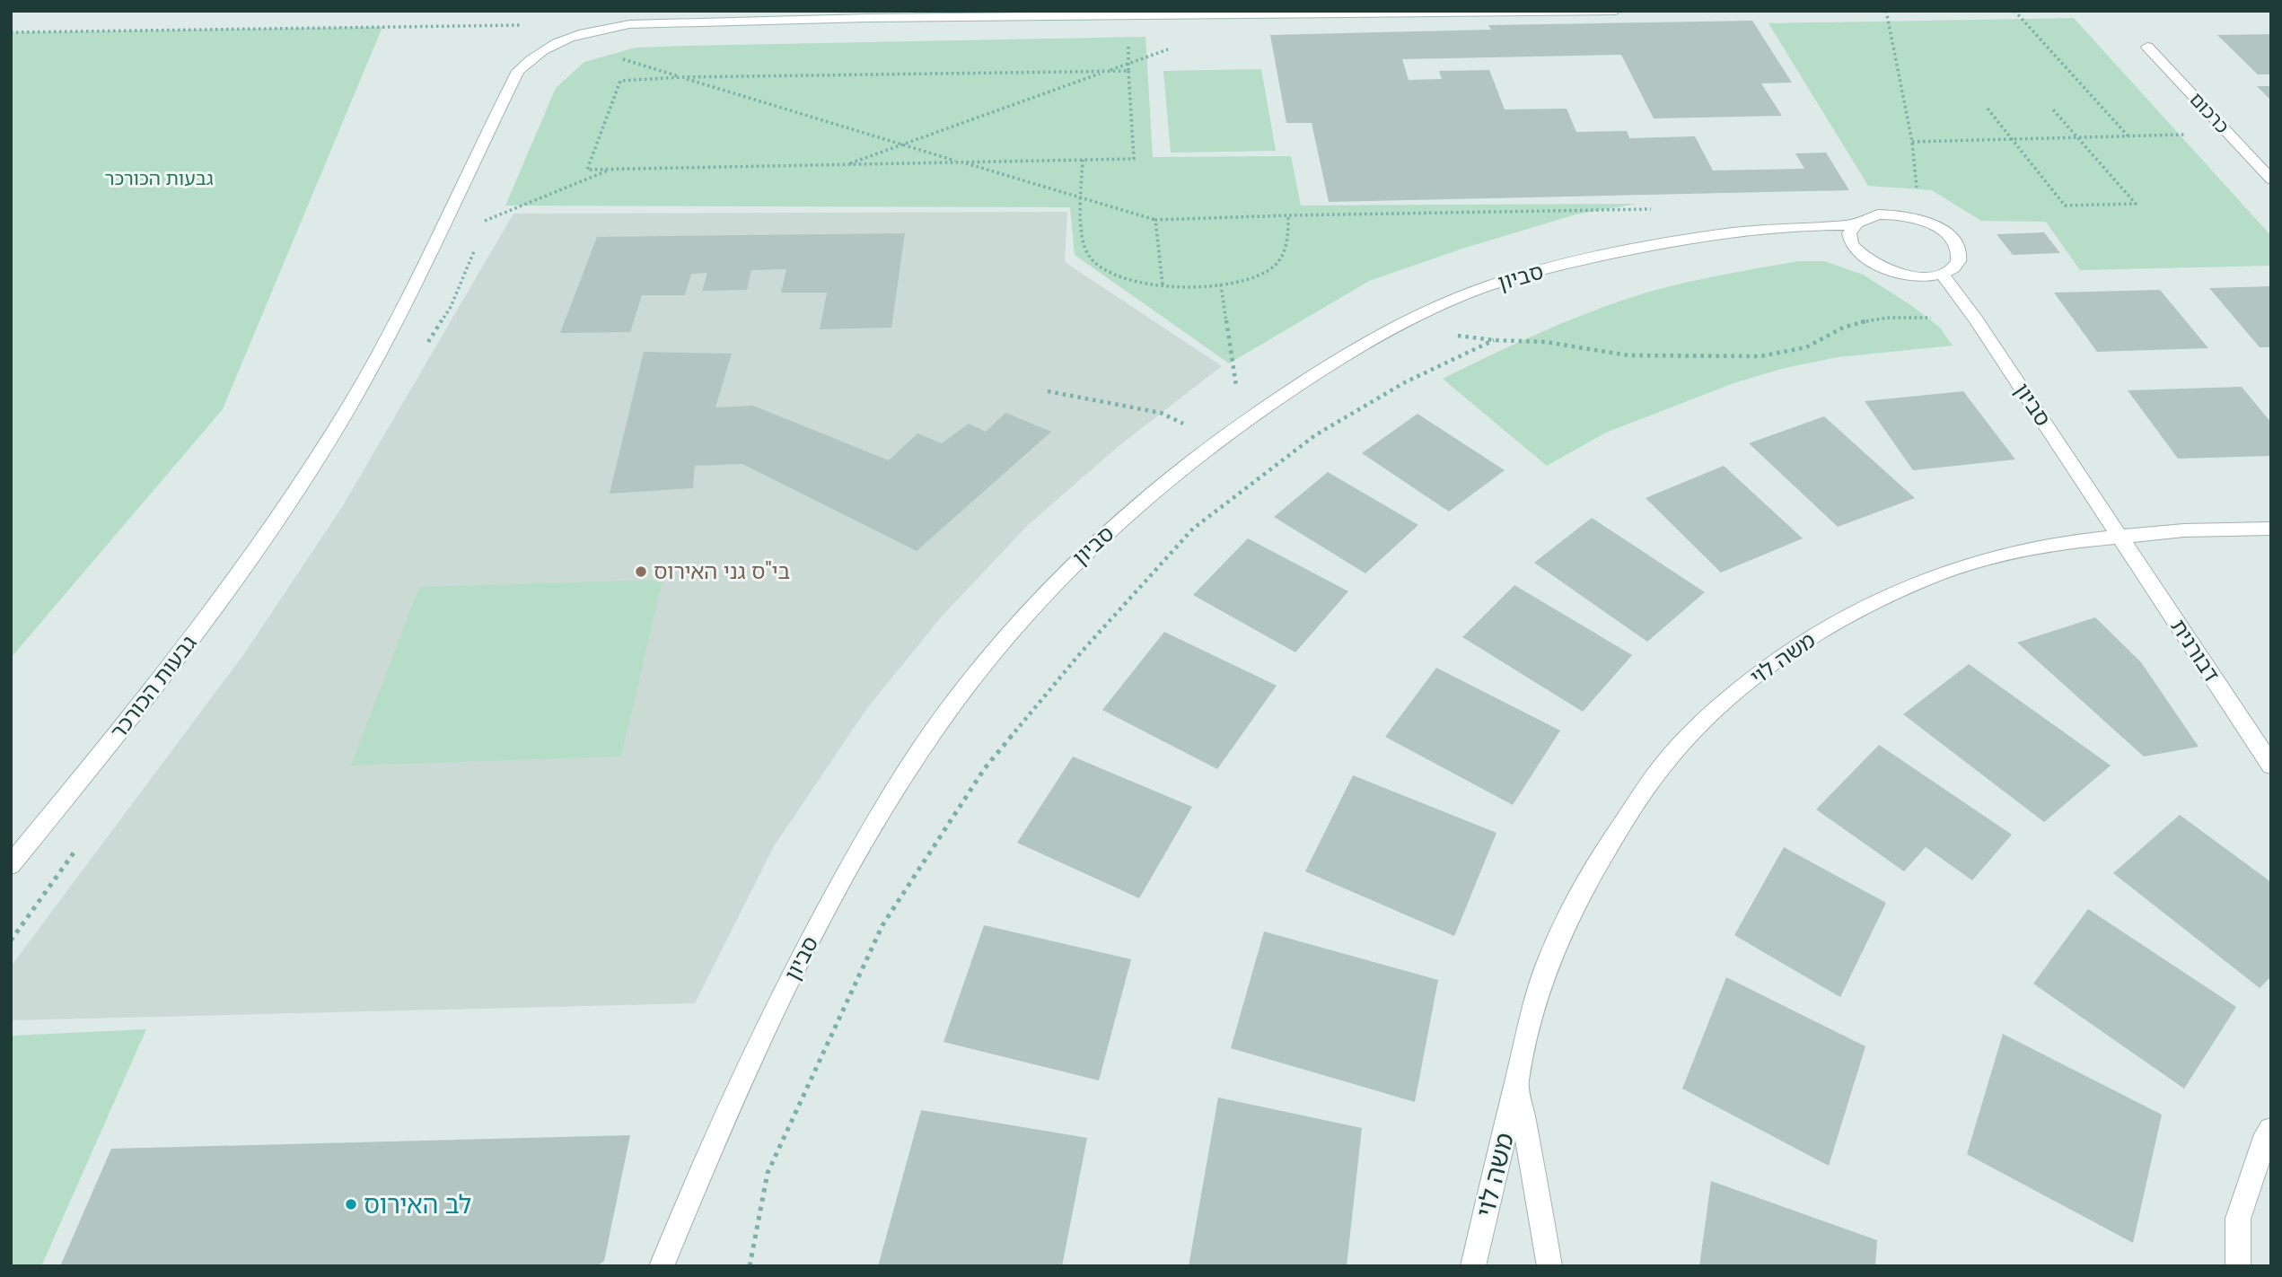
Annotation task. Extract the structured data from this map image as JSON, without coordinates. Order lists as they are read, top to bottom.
{
  "streets": {
    "street": [
      "כרכום",
      "סביון",
      "דבורנית",
      "משה לוי",
      "גבעות הכורכר"
    ]
  },
  "crossings": [
    ["סביון", "דבורנית"],
    ["סביון", "משה לוי"],
    ["דבורנית", "משה לוי"]
  ],
  "parks": ["גבעות הכורכר"],
  "places": ["בי\"ס גני האירוס", "לב האירוס"]
}
